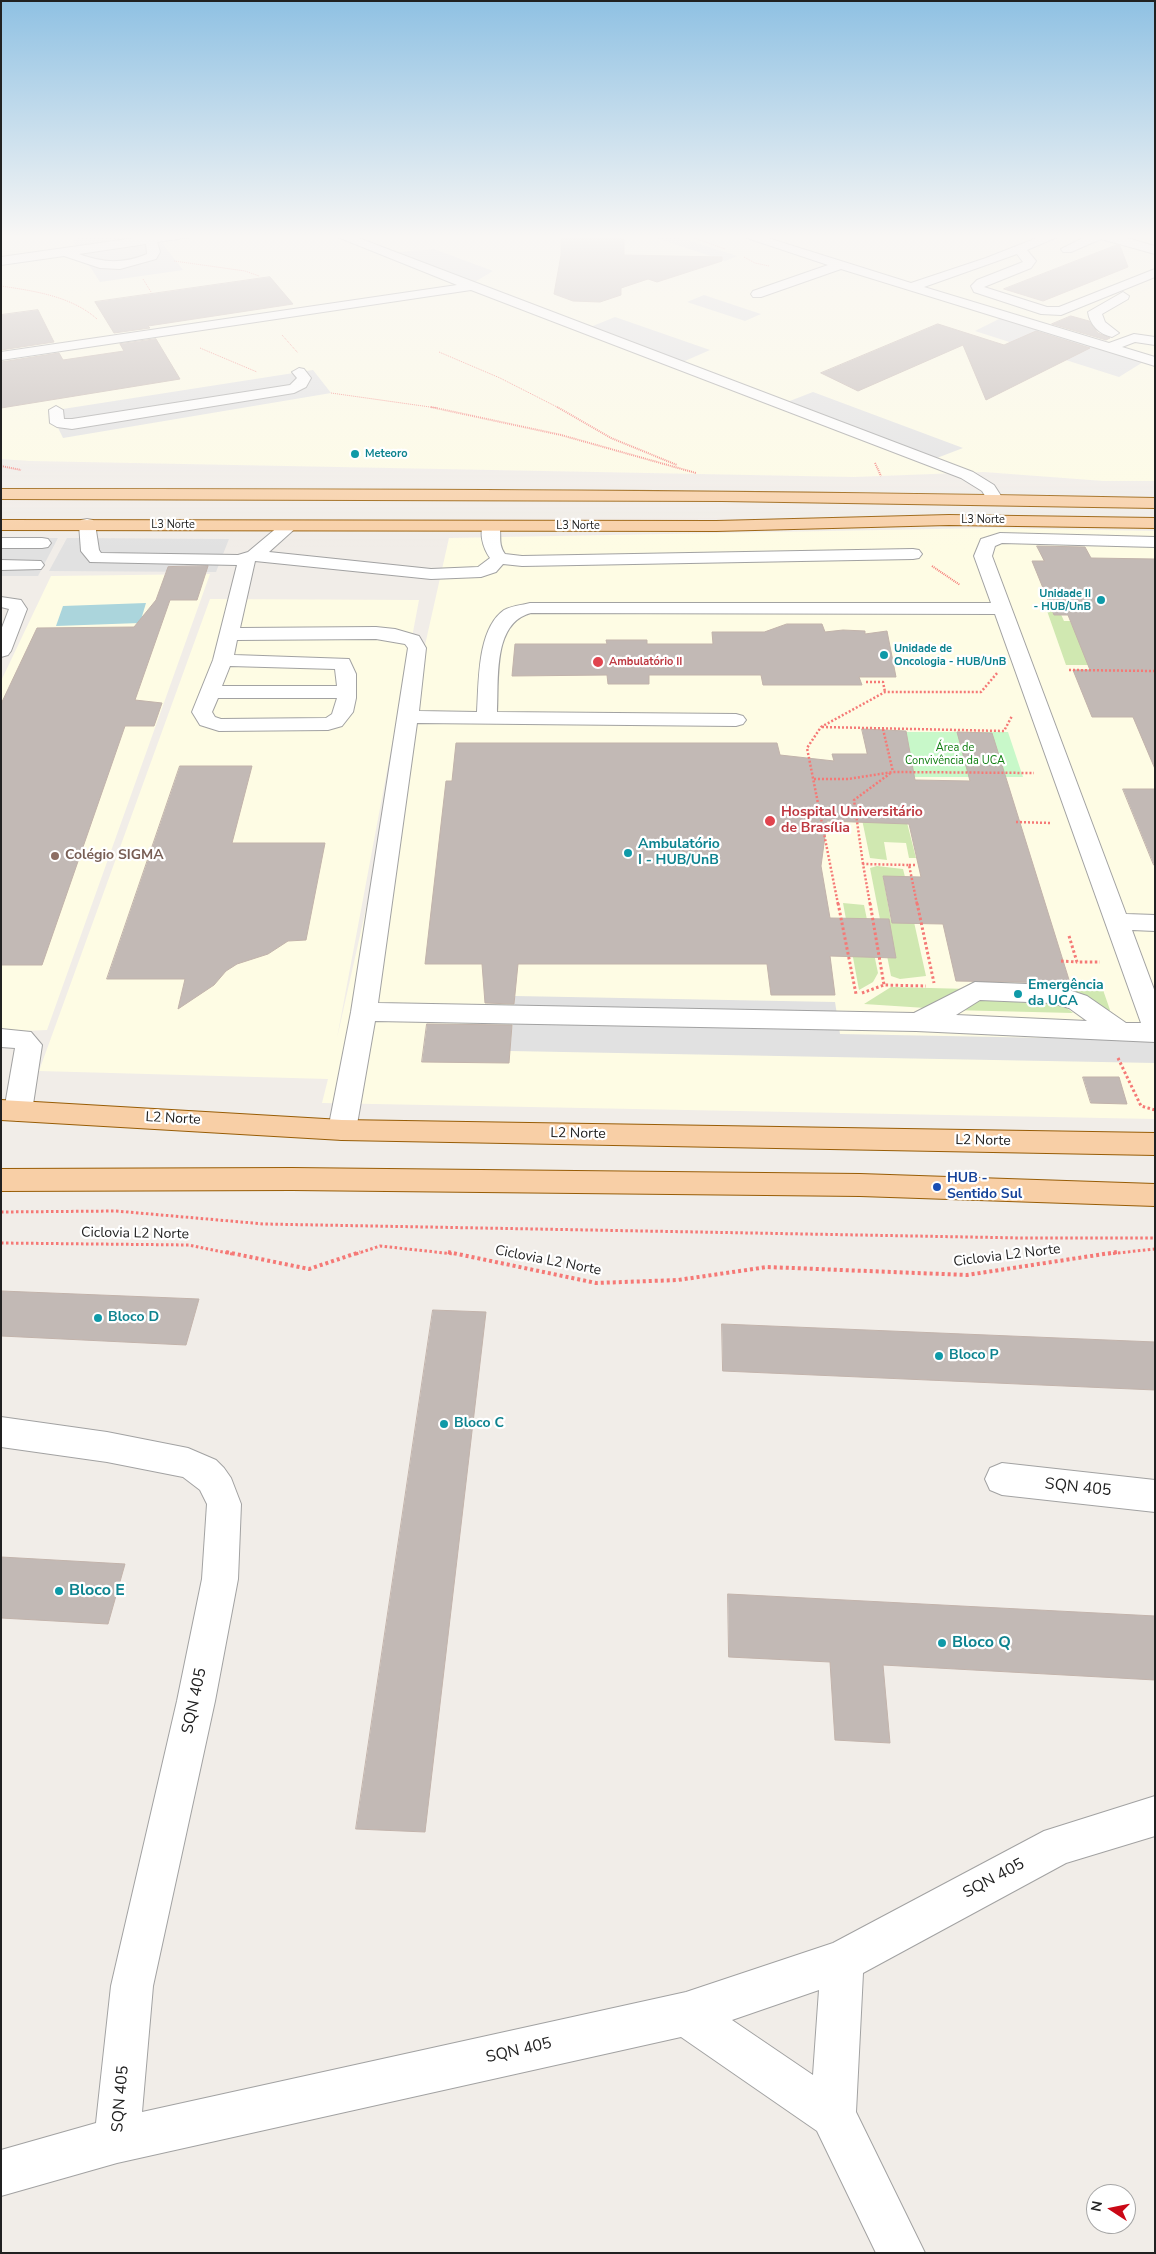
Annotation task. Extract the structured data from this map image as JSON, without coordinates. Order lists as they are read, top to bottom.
{
  "streets": {
    "main road": ["L3 Norte", "L2 Norte"],
    "street": ["SQN 405"],
    "path": ["Ciclovia L2 Norte"]
  },
  "parks": ["Área de Convivência da UCA"],
  "places": [
    "Meteoro",
    "Unidade II - HUB/UnB",
    "Unidade de Oncologia - HUB/UnB",
    "Ambulatório II",
    "Hospital Universitário de Brasília",
    "Ambulatório I - HUB/UnB",
    "Colégio SIGMA",
    "Emergência da UCA",
    "HUB - Sentido Sul",
    "Bloco D",
    "Bloco P",
    "Bloco C",
    "Bloco E",
    "Bloco Q"
  ],
  "north": "left"
}
